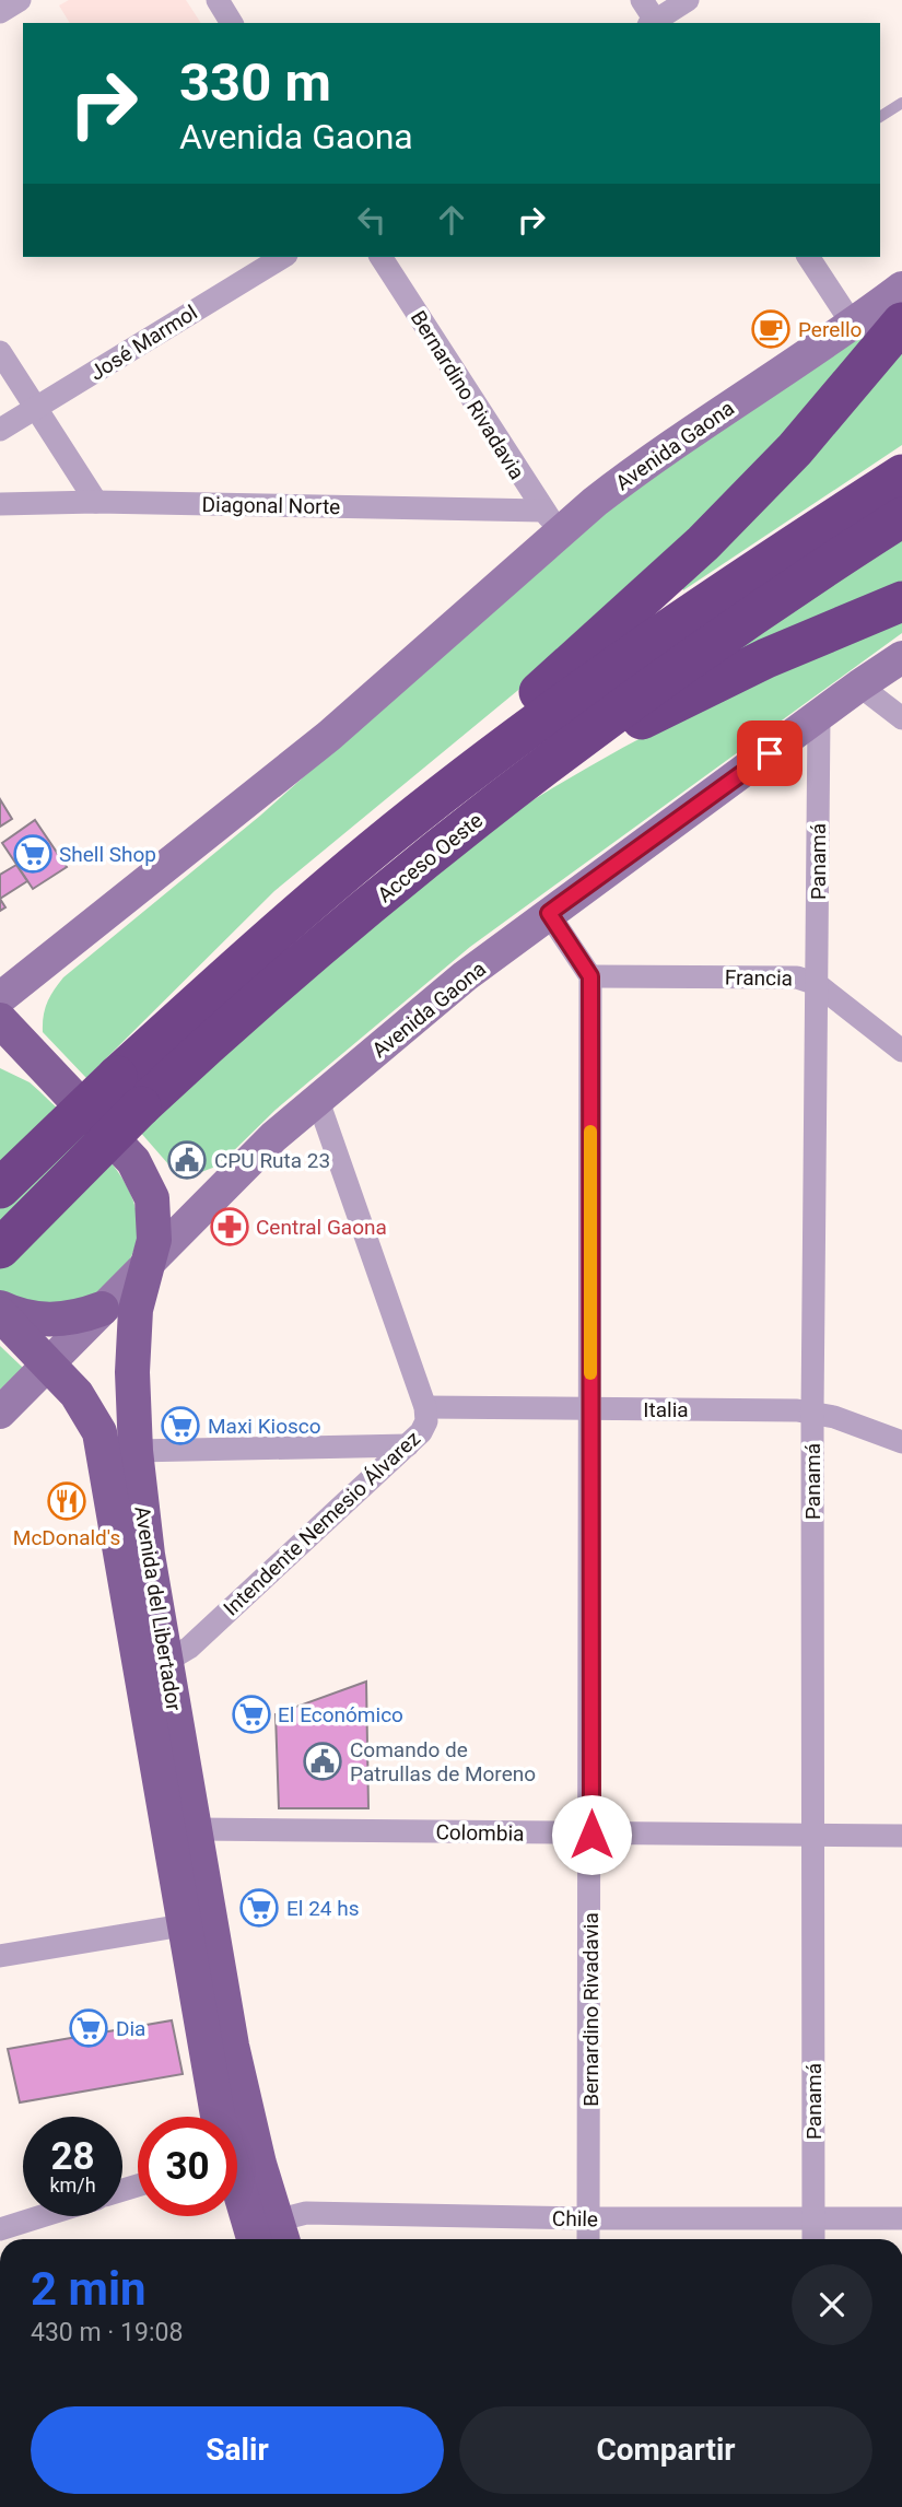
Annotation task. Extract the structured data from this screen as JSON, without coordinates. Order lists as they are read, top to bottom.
{
  "streets": {
    "highway": ["Acceso Oeste"],
    "main road": ["Avenida Gaona", "Avenida del Libertador"],
    "street": [
      "José Marmol",
      "Bernardino Rivadavia",
      "Diagonal Norte",
      "Panamá",
      "Francia",
      "Italia",
      "Intendente Nemesio Álvarez",
      "Colombia",
      "Chile"
    ]
  },
  "crossings": [
    ["Bernardino Rivadavia", "Avenida Gaona"],
    ["Bernardino Rivadavia", "Diagonal Norte"],
    ["Bernardino Rivadavia", "Francia"],
    ["Bernardino Rivadavia", "Italia"],
    ["Bernardino Rivadavia", "Colombia"],
    ["Bernardino Rivadavia", "Chile"],
    ["Avenida Gaona", "Diagonal Norte"],
    ["Avenida Gaona", "Panamá"],
    ["Avenida Gaona", "Intendente Nemesio Álvarez"],
    ["Avenida Gaona", "Avenida del Libertador"],
    ["Panamá", "Francia"],
    ["Panamá", "Italia"],
    ["Panamá", "Colombia"],
    ["Panamá", "Chile"],
    ["Italia", "Intendente Nemesio Álvarez"],
    ["Intendente Nemesio Álvarez", "Avenida del Libertador"],
    ["Avenida del Libertador", "Colombia"],
    ["Avenida del Libertador", "Chile"]
  ],
  "places": {
    "cafe": ["Perello"],
    "supermarket": [
      "Shell Shop",
      "Maxi Kiosco",
      "El Económico",
      "El 24 hs",
      "Dia"
    ],
    "public building": ["CPU Ruta 23", "Comando de Patrullas de Moreno"],
    "pharmacy": ["Central Gaona"],
    "restaurant": ["McDonald's"]
  },
  "page": {
    "turn": ["330 m", "Avenida Gaona"],
    "speed": "28 km/h",
    "limit": "30",
    "heading": ["2 min", "430 m · 19:08"],
    "buttons": ["Salir", "Compartir"]
  }
}
